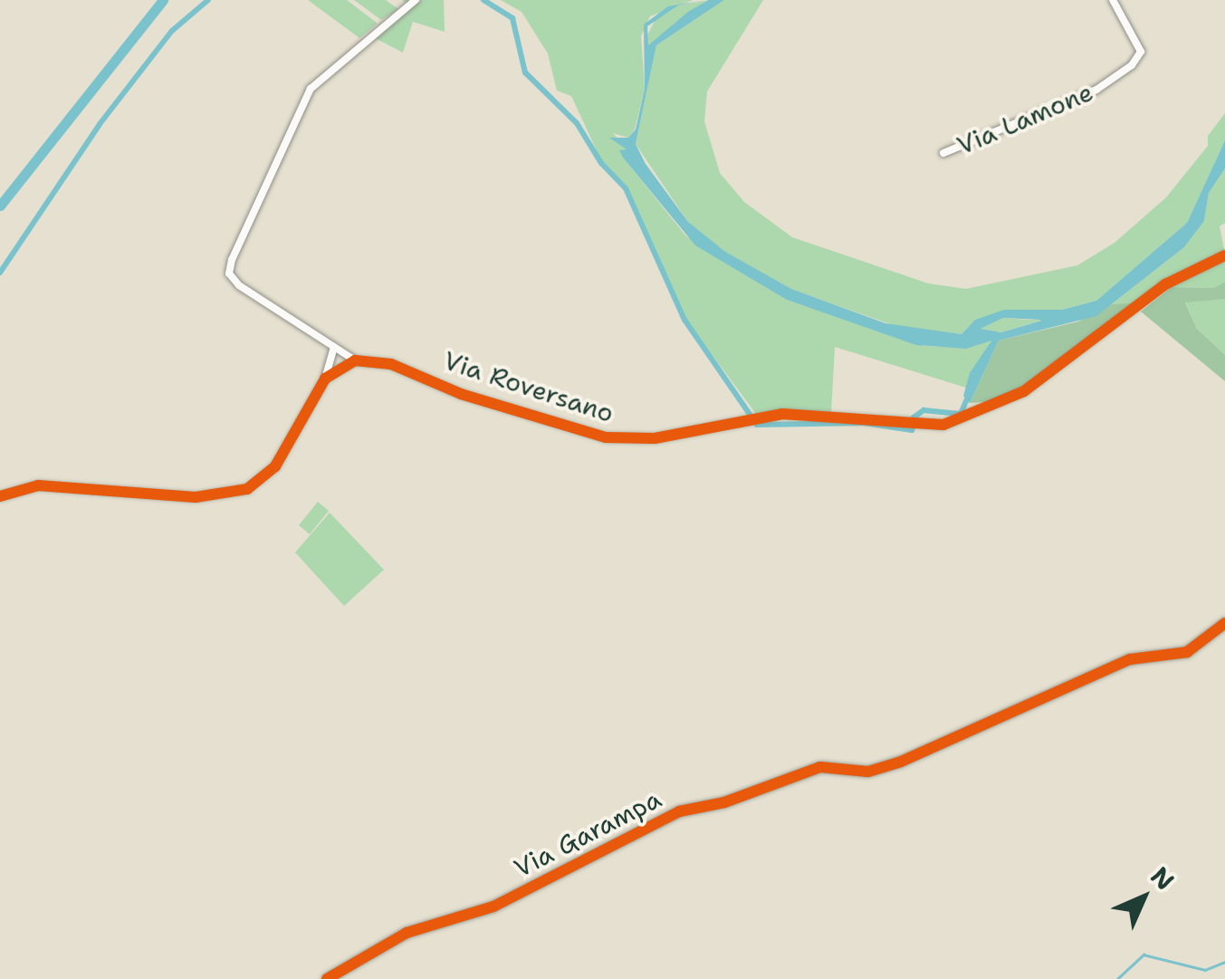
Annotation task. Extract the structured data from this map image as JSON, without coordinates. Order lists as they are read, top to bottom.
{
  "streets": {
    "street": ["Via Lamone", "Via Roversano", "Via Garampa"]
  },
  "north": "top right"
}
